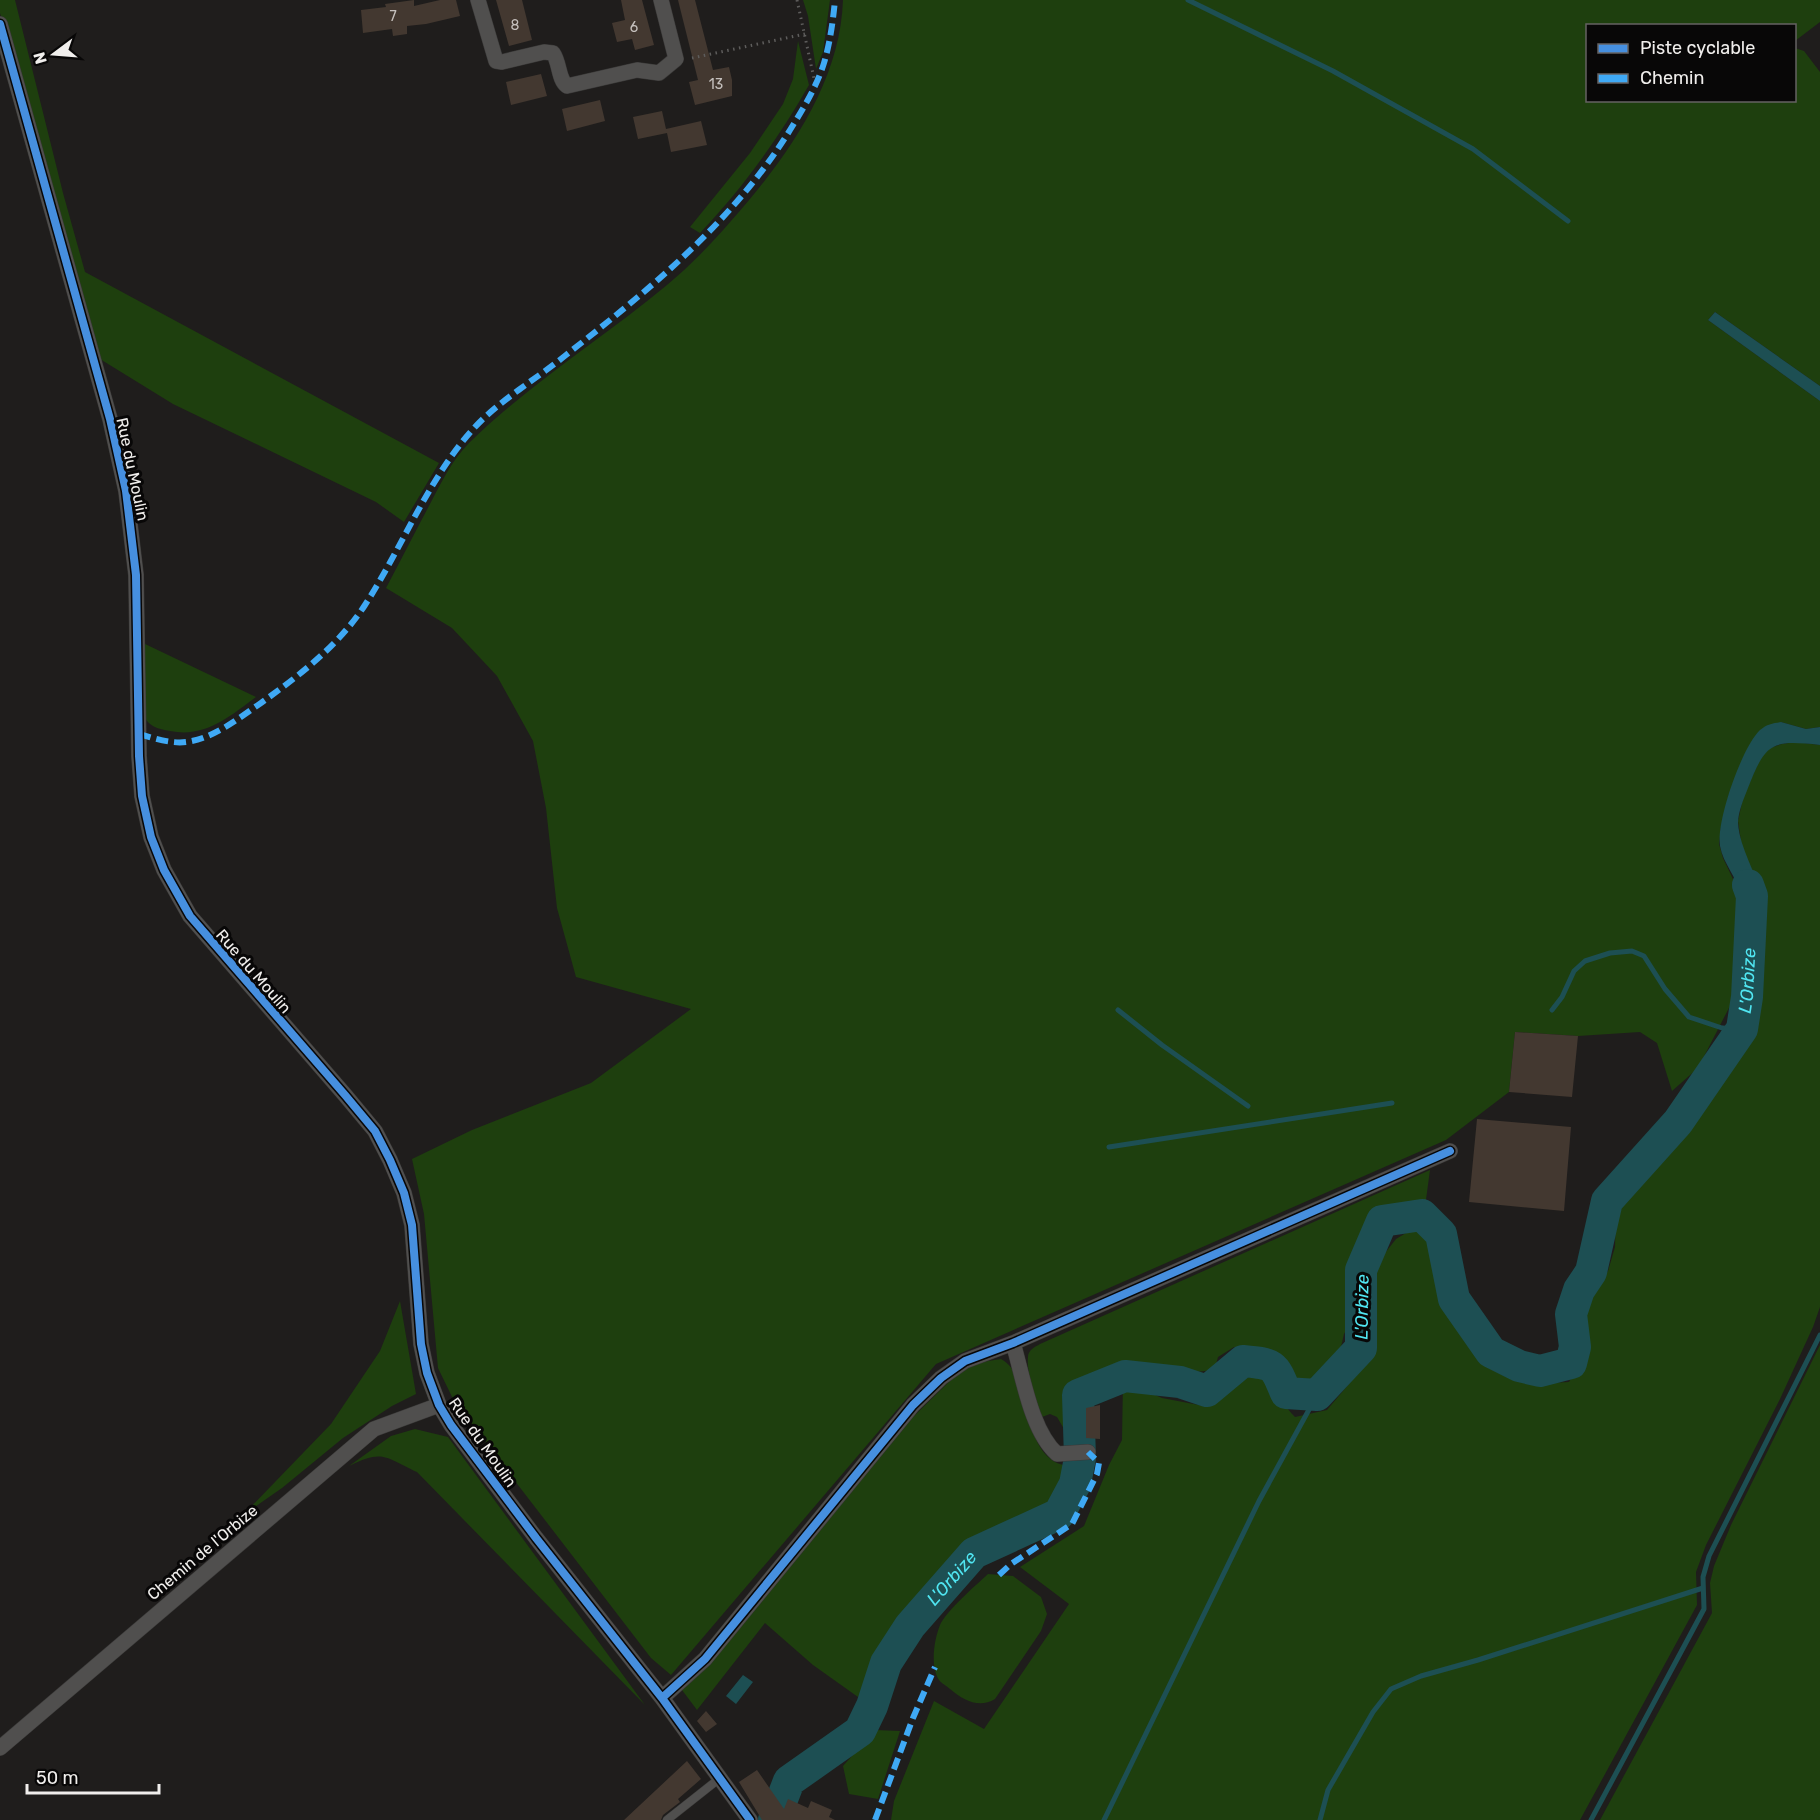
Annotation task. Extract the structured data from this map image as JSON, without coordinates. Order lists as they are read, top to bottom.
{
  "streets": {
    "street": ["Rue du Moulin", "Chemin de l'Orbize"]
  },
  "crossings": [
    ["Rue du Moulin", "Chemin de l'Orbize"]
  ],
  "water": ["L'Orbize"],
  "house_numbers": [
    "7",
    "8",
    "6",
    "13"
  ],
  "legend": ["Piste cyclable", "Chemin"],
  "scale_bar": "50 m",
  "north": "left"
}
